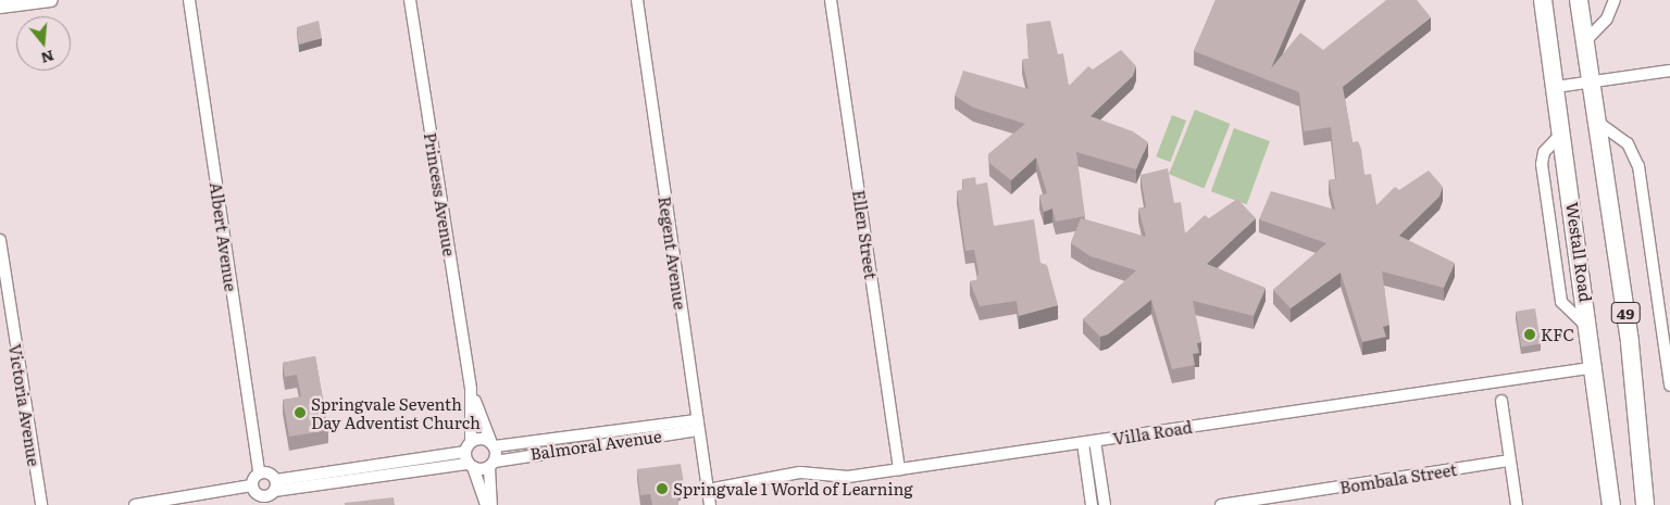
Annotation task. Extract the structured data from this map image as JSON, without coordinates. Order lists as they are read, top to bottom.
{
  "streets": {
    "main road": ["Westall Road", "49"],
    "street": [
      "Princess Avenue",
      "Ellen Street",
      "Albert Avenue",
      "Regent Avenue",
      "Victoria Avenue",
      "Villa Road",
      "Balmoral Avenue",
      "Bombala Street"
    ]
  },
  "crossings": [
    ["Princess Avenue", "Balmoral Avenue"],
    ["Ellen Street", "Villa Road"],
    ["Westall Road", "Villa Road"],
    ["Regent Avenue", "Villa Road"],
    ["Regent Avenue", "Balmoral Avenue"]
  ],
  "places": ["KFC", "Springvale Seventh Day Adventist Church", "Springvale 1 World of Learning"],
  "north": "bottom"
}
